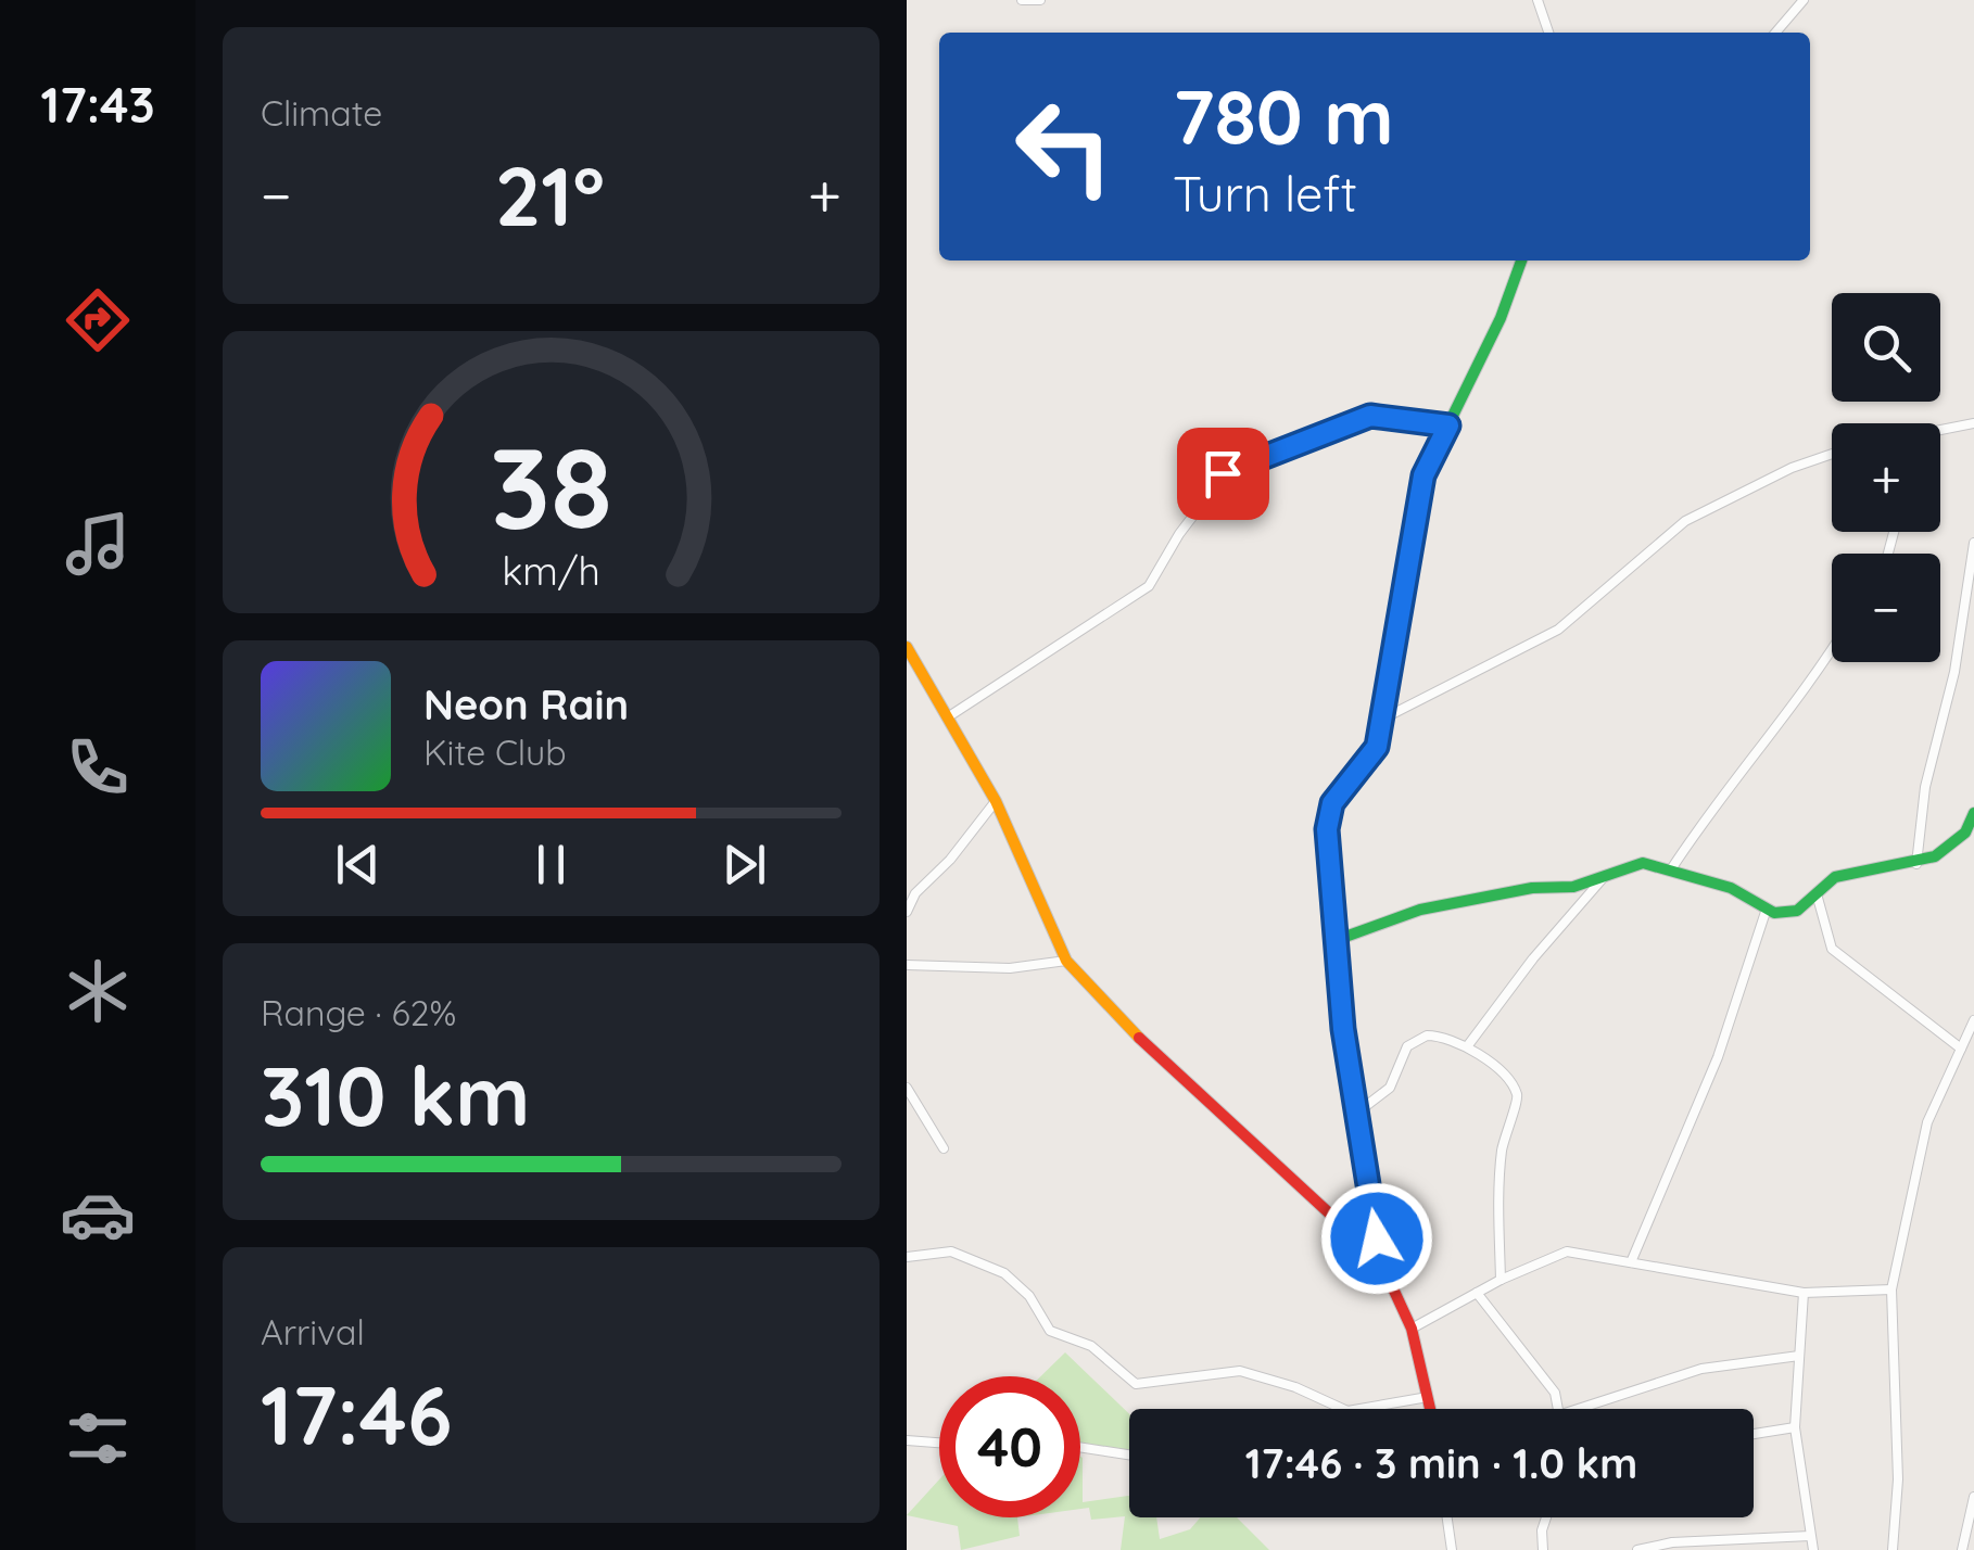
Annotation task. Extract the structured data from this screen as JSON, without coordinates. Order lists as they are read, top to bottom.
{
  "page": {
    "tabs": "17:43",
    "tile": [
      "Climate",
      ["Range · 62%", "310 km"],
      ["Arrival", "17:46"]
    ],
    "turn": ["780 m", "Turn left"],
    "heat": ["−", "21°", "+"],
    "map_buttons": ["+", "−"],
    "song": ["Neon Rain", "Kite Club"],
    "limit": "40",
    "trip": "17:46 · 3 min · 1.0 km",
    "gauge": ["38", "km/h"]
  }
}
